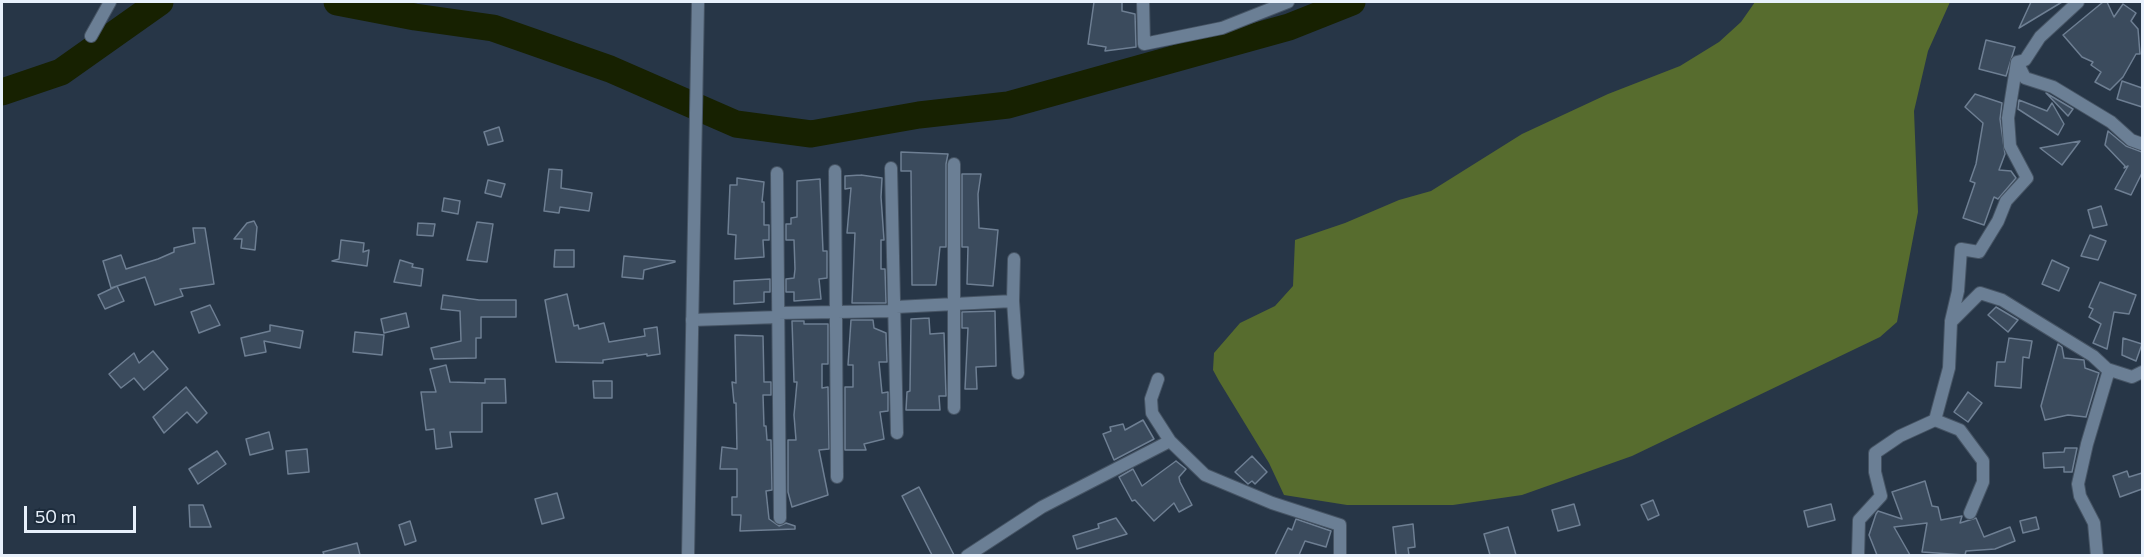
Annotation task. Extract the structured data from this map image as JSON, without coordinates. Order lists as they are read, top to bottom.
{
  "scale_bar": "50 m"
}
